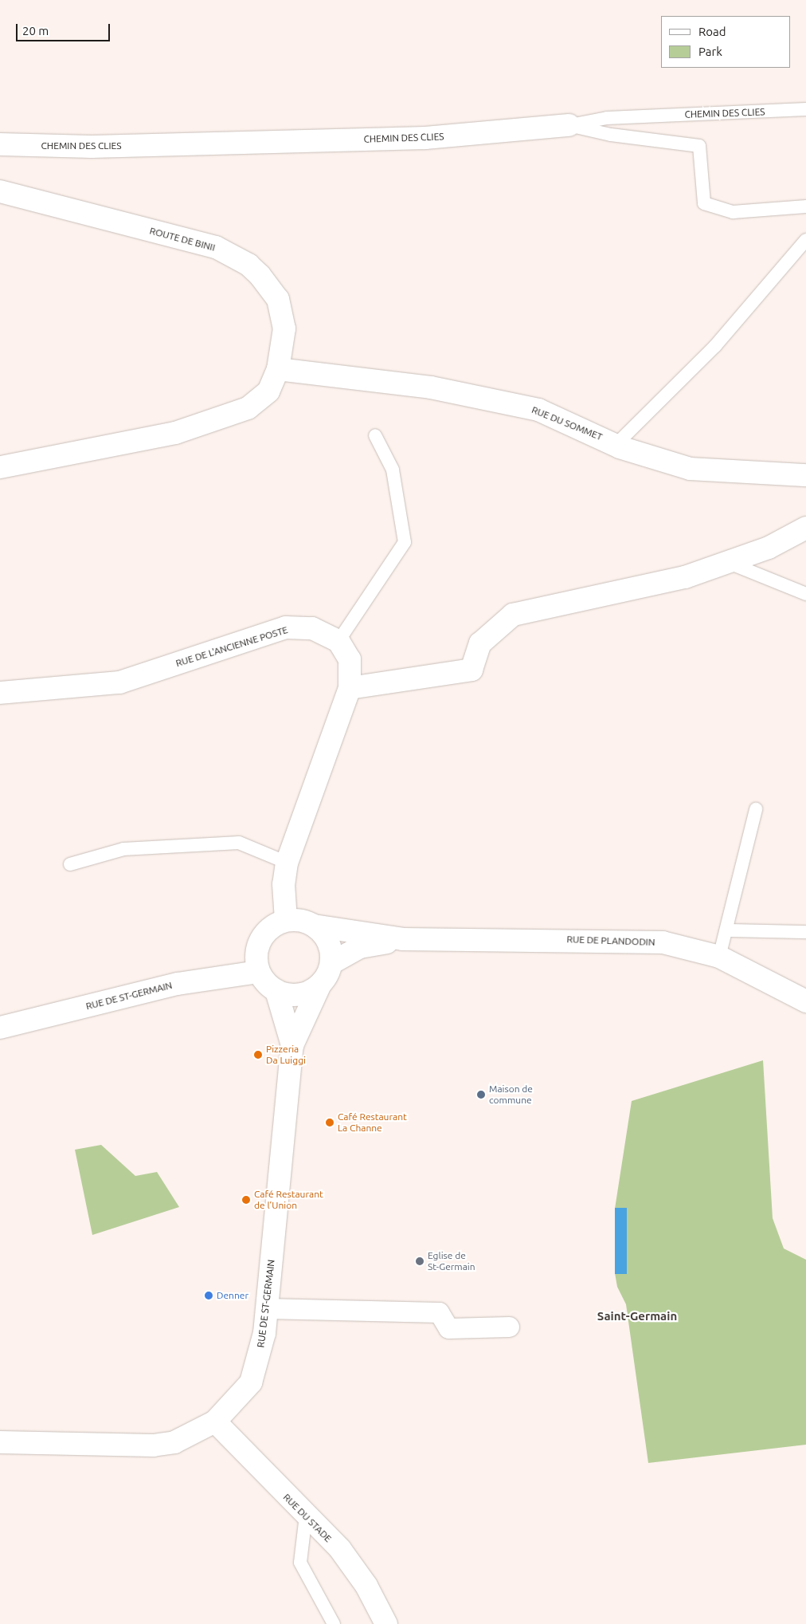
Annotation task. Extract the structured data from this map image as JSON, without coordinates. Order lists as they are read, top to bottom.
{
  "streets": {
    "street": [
      "CHEMIN DES CLIES",
      "ROUTE DE BINII",
      "RUE DU SOMMET",
      "RUE DE L'ANCIENNE POSTE",
      "RUE DE PLANDODIN",
      "RUE DE ST-GERMAIN",
      "RUE DU STADE"
    ]
  },
  "crossings": [
    ["ROUTE DE BINII", "RUE DU SOMMET"],
    ["RUE DE PLANDODIN", "RUE DE ST-GERMAIN"],
    ["RUE DE ST-GERMAIN", "RUE DU STADE"]
  ],
  "districts": ["Saint-Germain"],
  "places": [
    "Pizzeria Da Luiggi",
    "Maison de commune",
    "Café Restaurant La Channe",
    "Café Restaurant de l’Union",
    "Eglise de St-Germain",
    "Denner"
  ],
  "legend": ["Road", "Park"],
  "scale_bar": "20 m"
}
